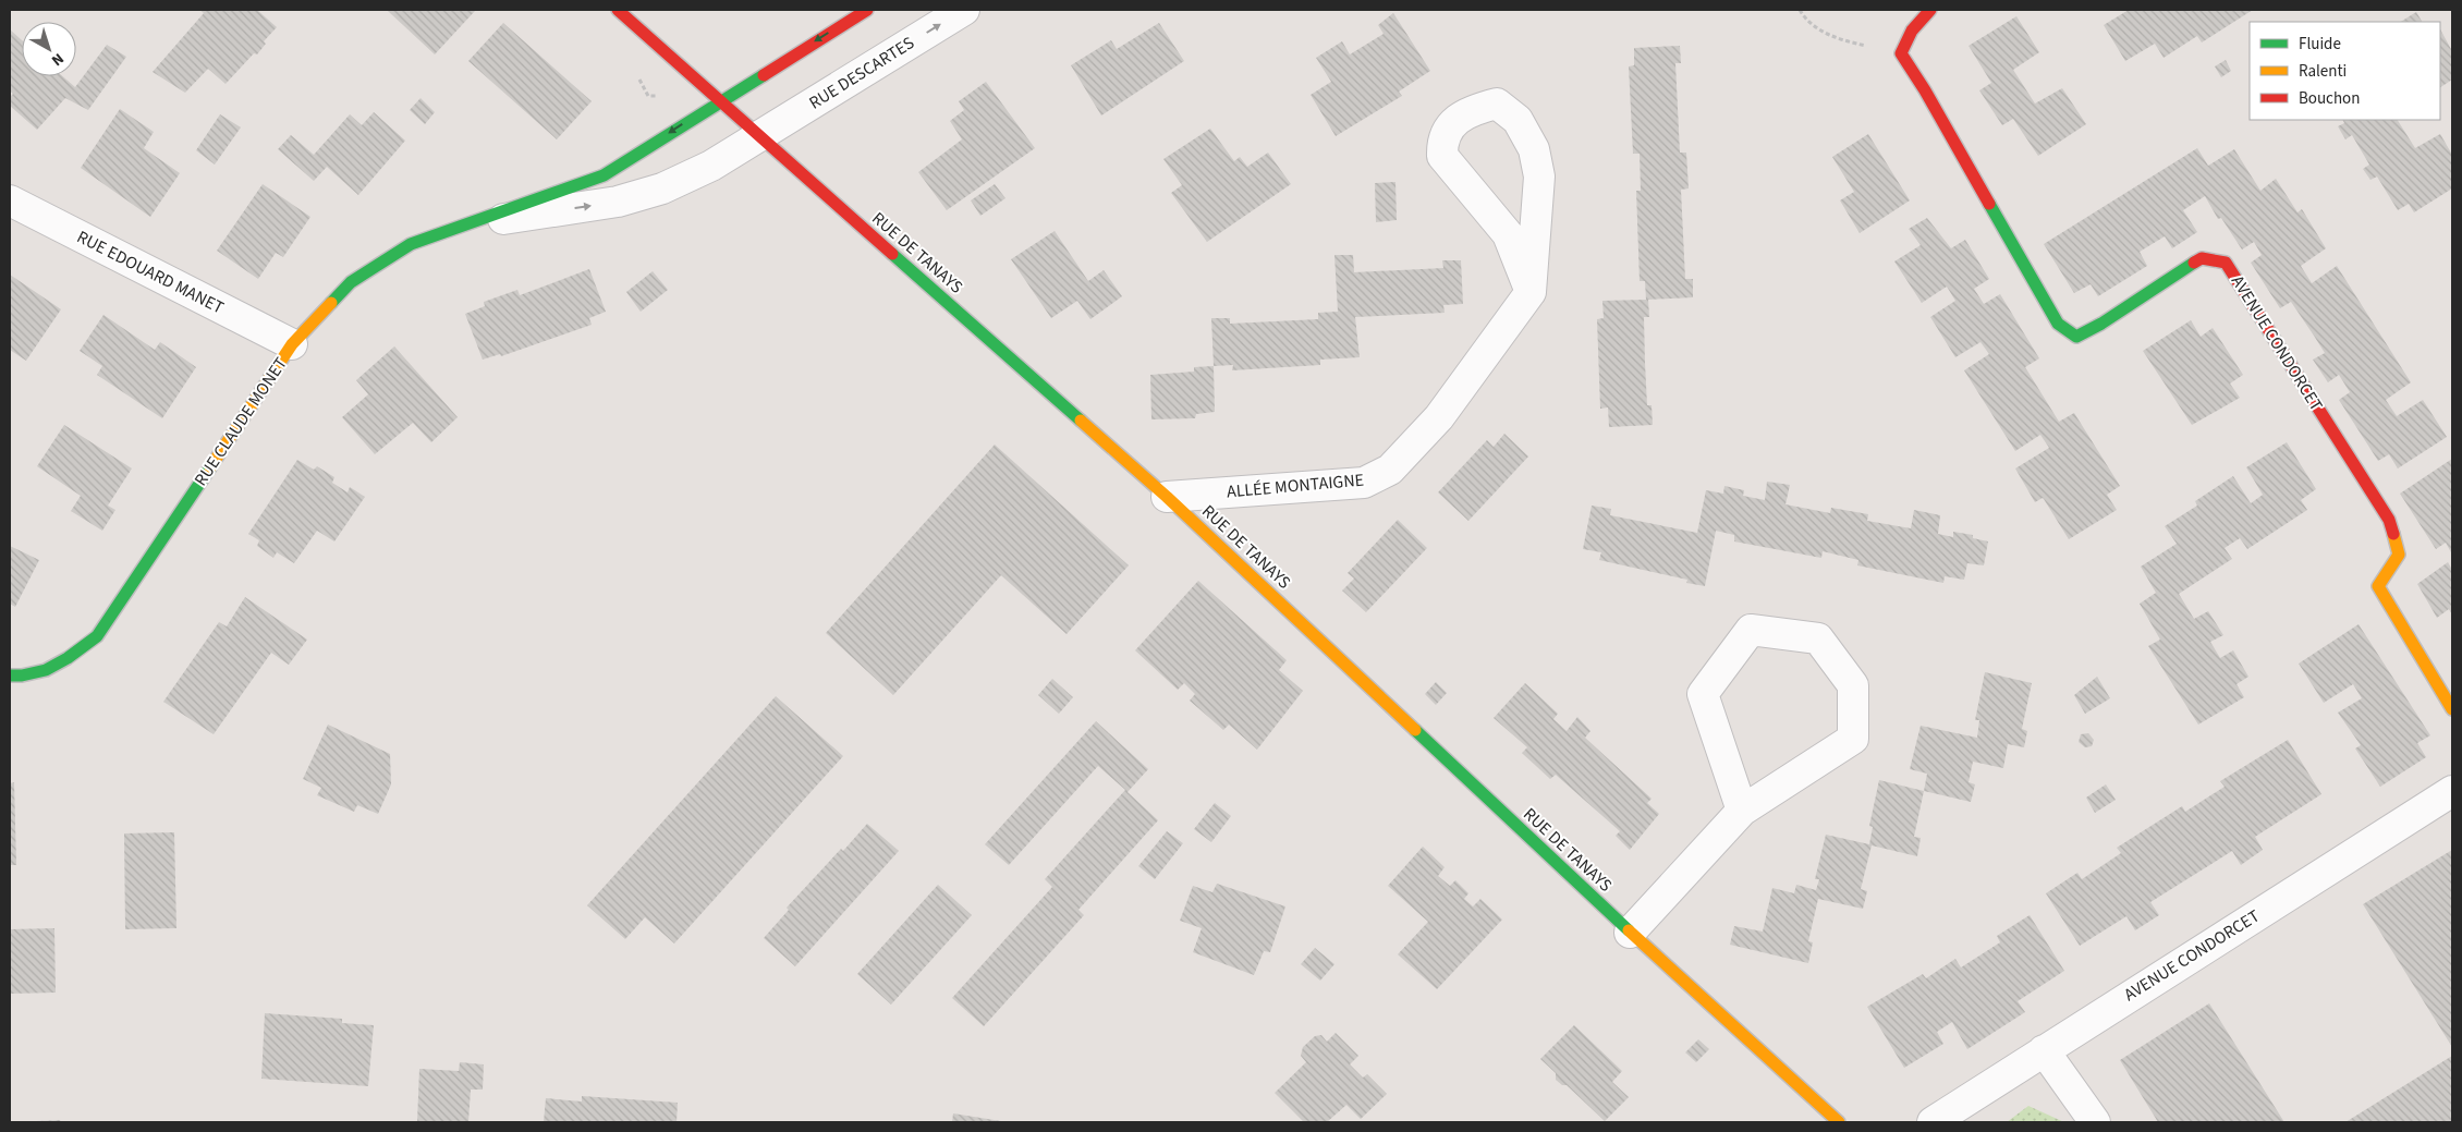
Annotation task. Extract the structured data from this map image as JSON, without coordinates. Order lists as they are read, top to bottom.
{
  "streets": {
    "street": [
      "RUE DESCARTES",
      "RUE DE TANAYS",
      "RUE EDOUARD MANET",
      "AVENUE CONDORCET",
      "RUE CLAUDE MONET",
      "ALLÉE MONTAIGNE"
    ]
  },
  "crossings": [
    ["RUE DESCARTES", "RUE DE TANAYS"],
    ["RUE DESCARTES", "RUE CLAUDE MONET"],
    ["RUE DE TANAYS", "RUE CLAUDE MONET"],
    ["RUE DE TANAYS", "ALLÉE MONTAIGNE"],
    ["RUE EDOUARD MANET", "RUE CLAUDE MONET"]
  ],
  "legend": ["Fluide", "Ralenti", "Bouchon"],
  "north": "bottom right"
}
